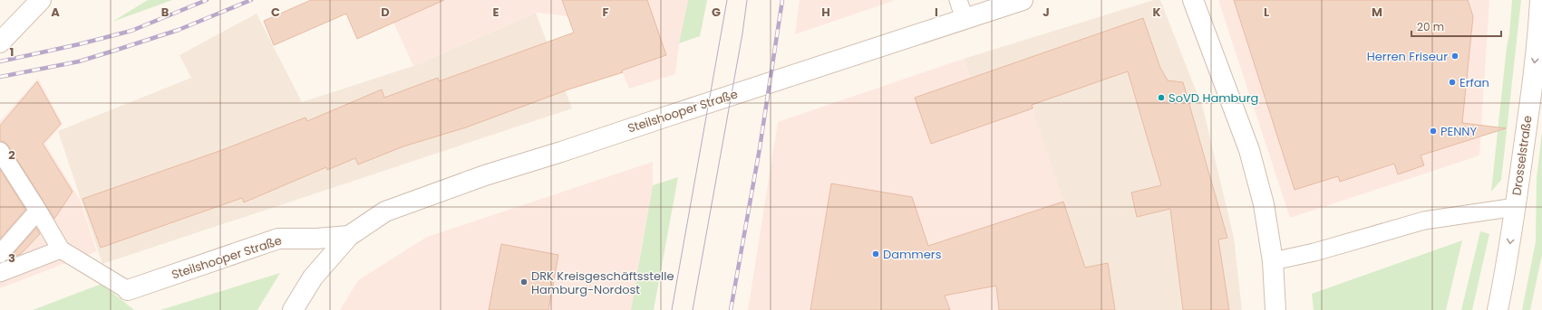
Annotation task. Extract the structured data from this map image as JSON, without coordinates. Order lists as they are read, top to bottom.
{
  "streets": {
    "street": ["Steilshooper Straße", "Drosselstraße"]
  },
  "one_way": ["Drosselstraße"],
  "places": [
    "Herren Friseur",
    "Erfan",
    "SoVD Hamburg",
    "PENNY",
    "Dammers",
    "DRK Kreisgeschäftsstelle Hamburg-Nordost"
  ],
  "scale_bar": "20 m",
  "grid": {
    "columns": [
      "A",
      "B",
      "C",
      "D",
      "E",
      "F",
      "G",
      "H",
      "I",
      "J",
      "K",
      "L",
      "M"
    ],
    "rows": ["1", "2", "3"]
  }
}
